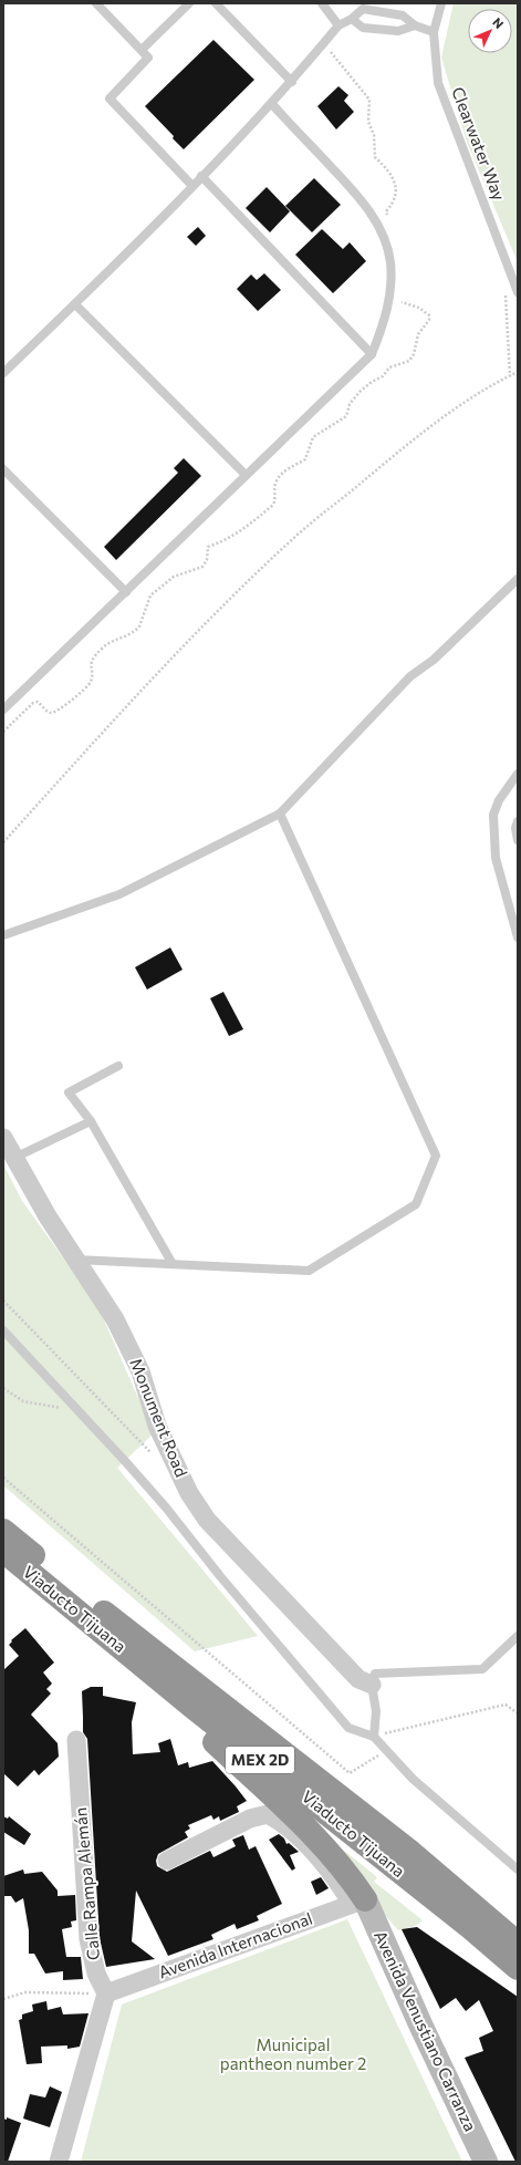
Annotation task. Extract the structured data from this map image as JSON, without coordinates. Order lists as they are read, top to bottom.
{
  "streets": {
    "highway": ["Viaducto Tijuana", "MEX 2D"],
    "street": [
      "Monument Road",
      "Calle Rampa Alemán",
      "Avenida Internacional",
      "Avenida Venustiano Carranza"
    ],
    "lane": ["Clearwater Way"]
  },
  "crossings": [
    ["Calle Rampa Alemán", "Avenida Internacional"],
    ["Avenida Internacional", "Avenida Venustiano Carranza"]
  ],
  "parks": ["Municipal pantheon number 2"],
  "north": "top right"
}
